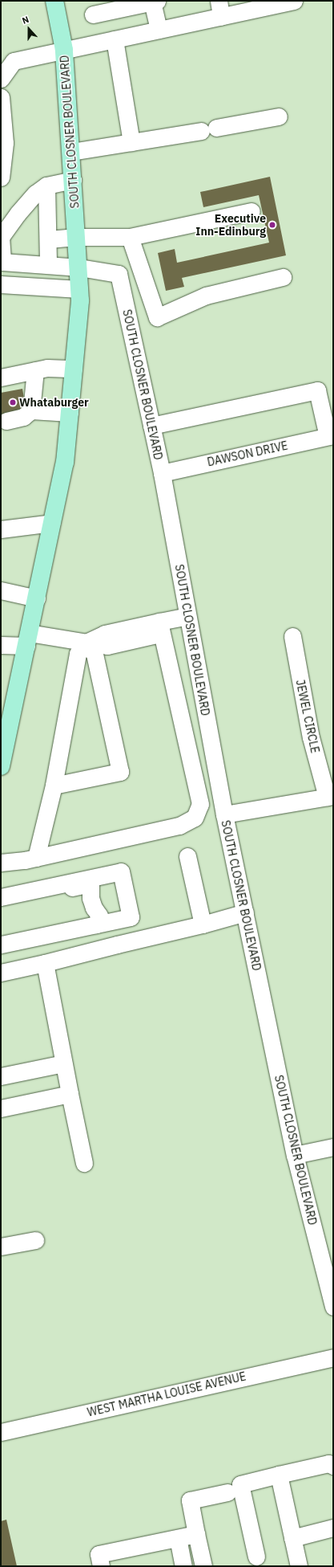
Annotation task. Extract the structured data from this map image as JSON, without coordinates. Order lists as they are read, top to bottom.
{
  "streets": {
    "main road": ["SOUTH CLOSNER BOULEVARD"],
    "street": ["DAWSON DRIVE", "JEWEL CIRCLE", "WEST MARTHA LOUISE AVENUE"]
  },
  "crossings": [
    ["SOUTH CLOSNER BOULEVARD", "DAWSON DRIVE"]
  ],
  "places": ["Executive Inn-Edinburg", "Whataburger"],
  "north": "top"
}
